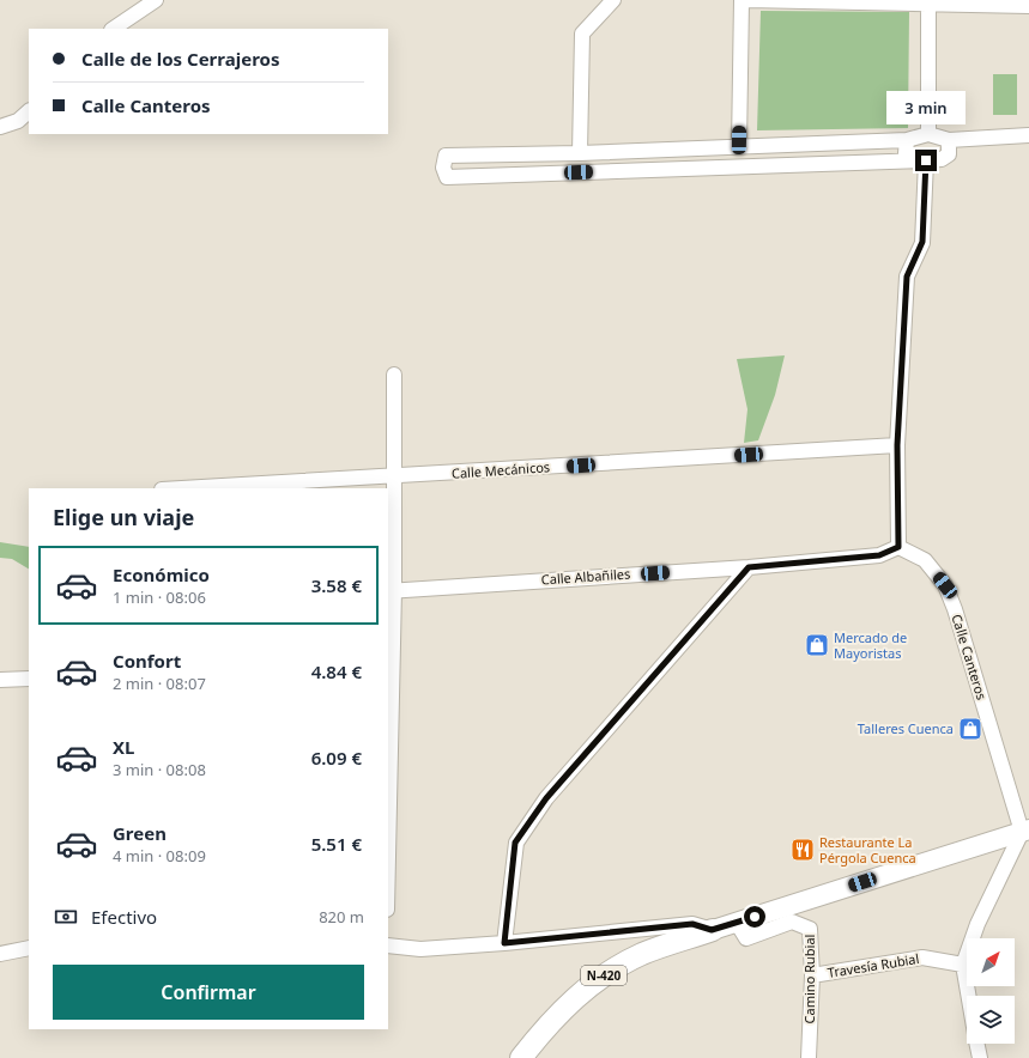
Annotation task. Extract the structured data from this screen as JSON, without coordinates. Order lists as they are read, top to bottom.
{
  "streets": {
    "highway": ["N-420"],
    "street": [
      "Calle Mecánicos",
      "Calle Albañiles",
      "Calle Canteros",
      "Travesía Rubial",
      "Camino Rubial"
    ]
  },
  "crossings": [
    ["Calle Albañiles", "Calle Canteros"],
    ["Travesía Rubial", "Camino Rubial"]
  ],
  "places": {
    "shop": ["Mercado de Mayoristas", "Talleres Cuenca"],
    "restaurant": ["Restaurante La Pérgola Cuenca"]
  },
  "north": "top right",
  "page": {
    "banner": ["Calle de los Cerrajeros", "Calle Canteros"],
    "bubble": "3 min",
    "heading": "Elige un viaje",
    "list": [
      {
        "name": "Económico",
        "note": "1 min · 08:06",
        "value": "3.58 €"
      },
      {
        "name": "Confort",
        "note": "2 min · 08:07",
        "value": "4.84 €"
      },
      {
        "name": "XL",
        "note": "3 min · 08:08",
        "value": "6.09 €"
      },
      {
        "name": "Green",
        "note": "4 min · 08:09",
        "value": "5.51 €"
      }
    ],
    "pay": ["Efectivo", "820 m"],
    "buttons": "Confirmar"
  }
}
